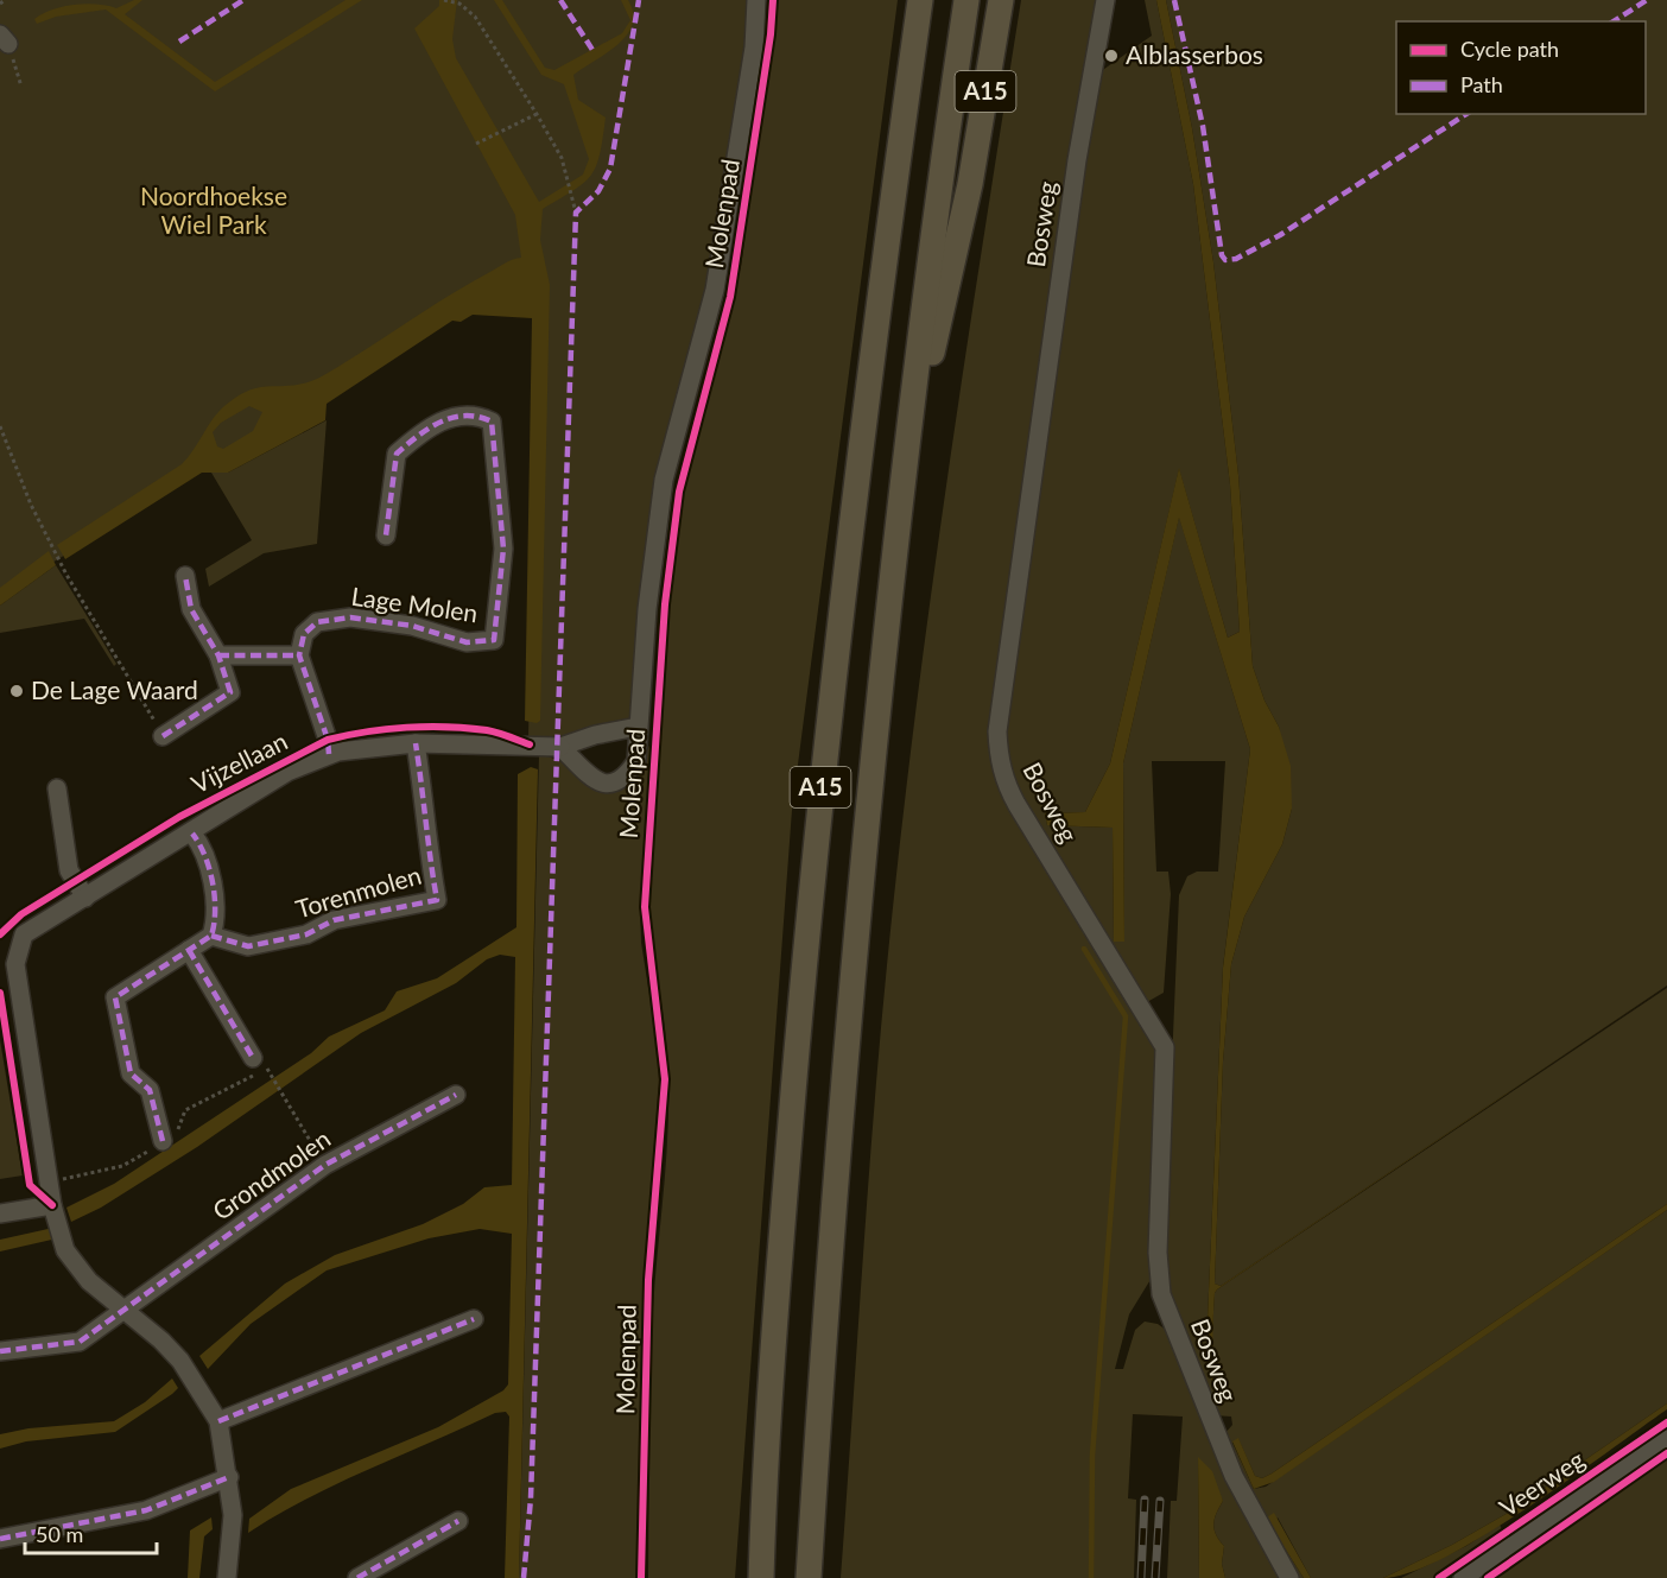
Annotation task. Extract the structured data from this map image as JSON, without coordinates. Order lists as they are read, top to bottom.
{
  "streets": {
    "highway": ["A15"],
    "street": [
      "Bosweg",
      "Lage Molen",
      "Vijzellaan",
      "Torenmolen",
      "Grondmolen",
      "Veerweg"
    ],
    "cycle path": ["Molenpad"]
  },
  "crossings": [
    ["Vijzellaan", "Torenmolen"],
    ["Vijzellaan", "Grondmolen"]
  ],
  "parks": ["Noordhoekse Wiel Park"],
  "places": ["Alblasserbos", "De Lage Waard"],
  "legend": ["Cycle path", "Path"],
  "scale_bar": "50 m"
}
